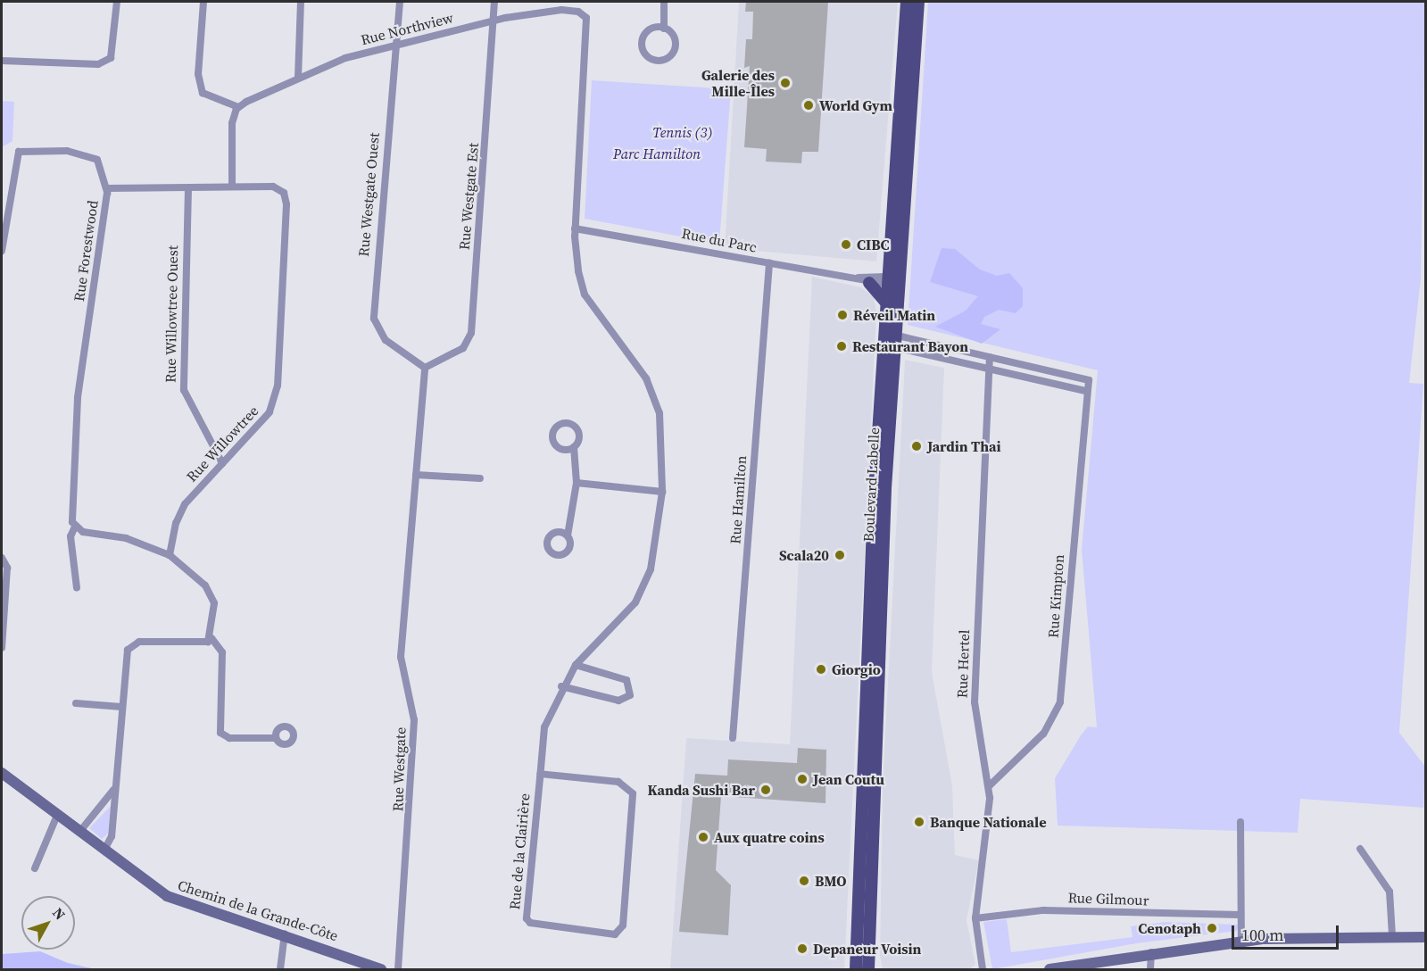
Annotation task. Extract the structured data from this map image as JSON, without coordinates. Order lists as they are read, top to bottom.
{
  "streets": {
    "main road": ["Boulevard Labelle", "Chemin de la Grande-Côte"],
    "street": [
      "Rue Northview",
      "Rue Westgate Ouest",
      "Rue Westgate Est",
      "Rue du Parc",
      "Rue Forestwood",
      "Rue Willowtree Ouest",
      "Rue Willowtree",
      "Rue Hamilton",
      "Rue Kimpton",
      "Rue Hertel",
      "Rue Westgate",
      "Rue de la Clairière",
      "Rue Gilmour"
    ]
  },
  "crossings": [
    ["Rue Northview", "Rue Westgate Ouest"],
    ["Rue Northview", "Rue Westgate Est"],
    ["Rue Northview", "Rue du Parc"],
    ["Rue Northview", "Rue de la Clairière"],
    ["Rue Westgate Ouest", "Rue Westgate Est"],
    ["Rue Westgate Ouest", "Rue Westgate"],
    ["Rue Westgate Est", "Rue Westgate"],
    ["Rue du Parc", "Boulevard Labelle"],
    ["Rue du Parc", "Rue Hamilton"],
    ["Rue du Parc", "Rue de la Clairière"],
    ["Rue Forestwood", "Rue Willowtree"],
    ["Rue Willowtree Ouest", "Rue Willowtree"],
    ["Rue Kimpton", "Rue Hertel"],
    ["Rue Hertel", "Rue Gilmour"]
  ],
  "parks": ["Tennis (3)", "Parc Hamilton"],
  "places": [
    "Galerie des Mille-Îles",
    "World Gym",
    "CIBC",
    "Réveil Matin",
    "Restaurant Bayon",
    "Jardin Thai",
    "Scala20",
    "Giorgio",
    "Jean Coutu",
    "Kanda Sushi Bar",
    "Banque Nationale",
    "Aux quatre coins",
    "BMO",
    "Cenotaph",
    "Depaneur Voisin"
  ],
  "scale_bar": "100 m",
  "north": "top right"
}
